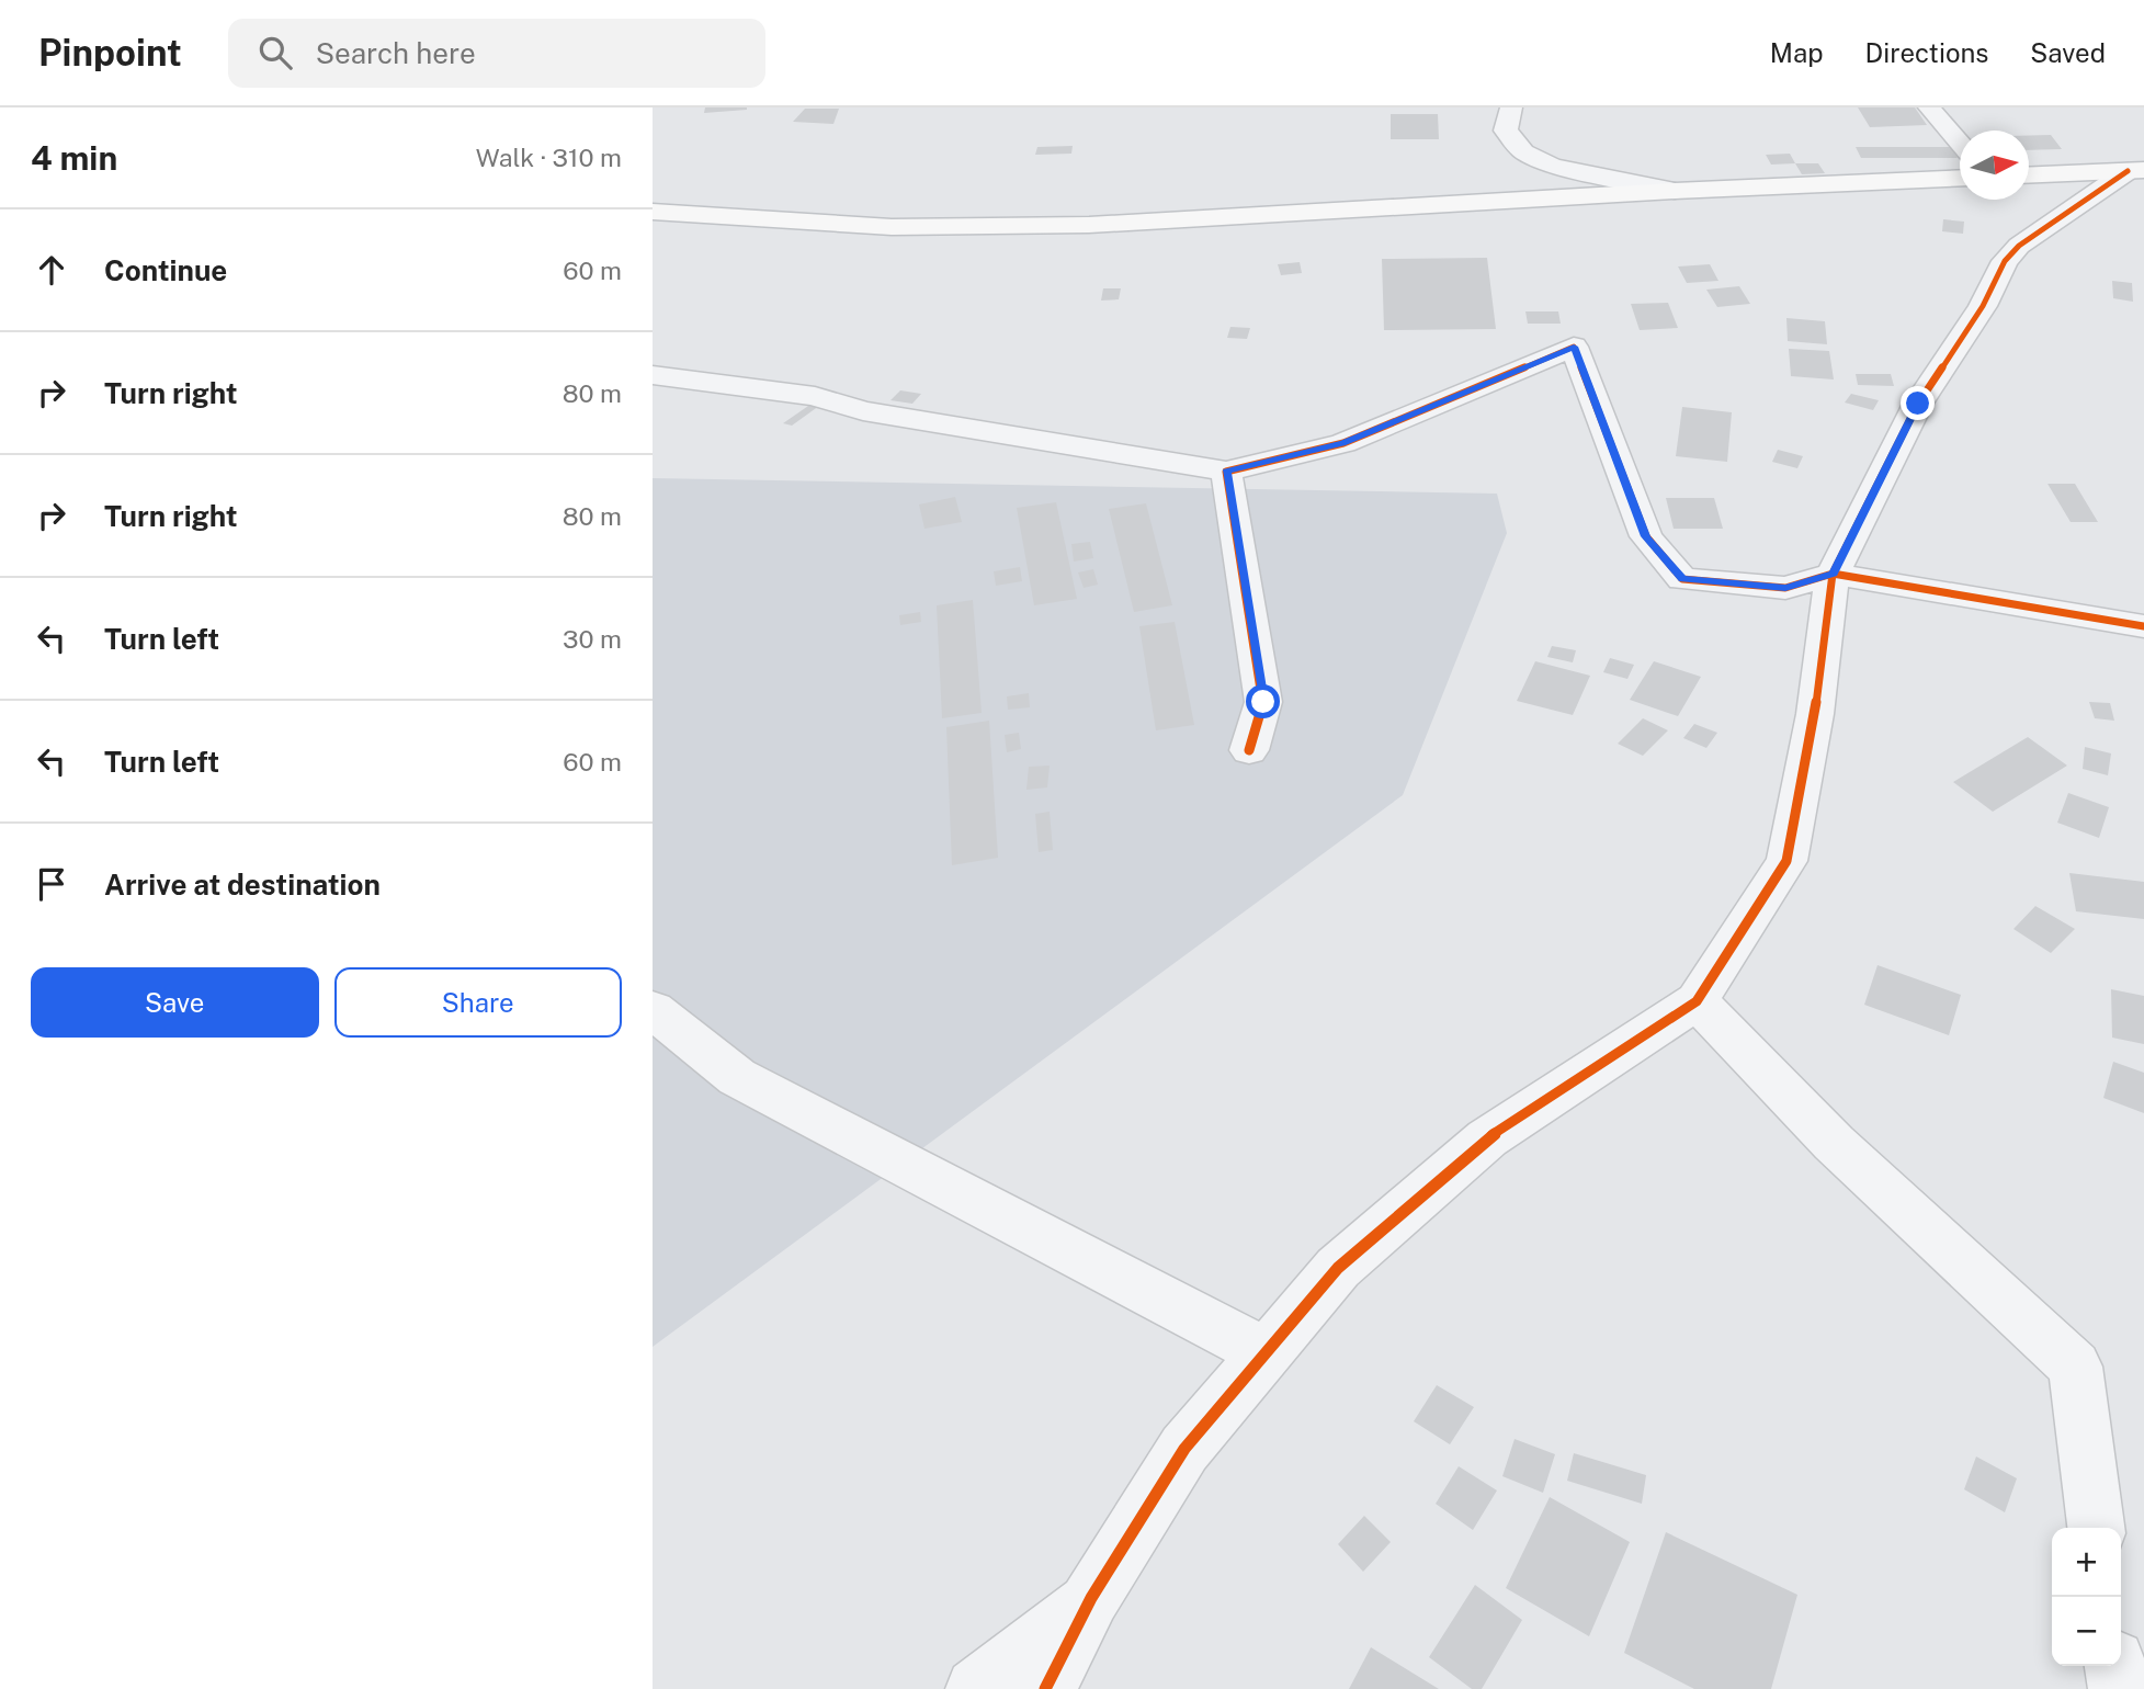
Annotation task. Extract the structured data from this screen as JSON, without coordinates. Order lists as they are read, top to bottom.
{
  "north": "right",
  "page": {
    "header": "Pinpoint",
    "search": "Search here",
    "nav": ["Map", "Directions", "Saved"],
    "heading": ["4 min", "Walk · 310 m"],
    "list": [
      ["Continue", "60 m"],
      ["Turn right", "80 m"],
      ["Turn right", "80 m"],
      ["Turn left", "30 m"],
      ["Turn left", "60 m"],
      "Arrive at destination"
    ],
    "buttons": ["Save", "Share"],
    "map_buttons": ["+", "−"]
  }
}
